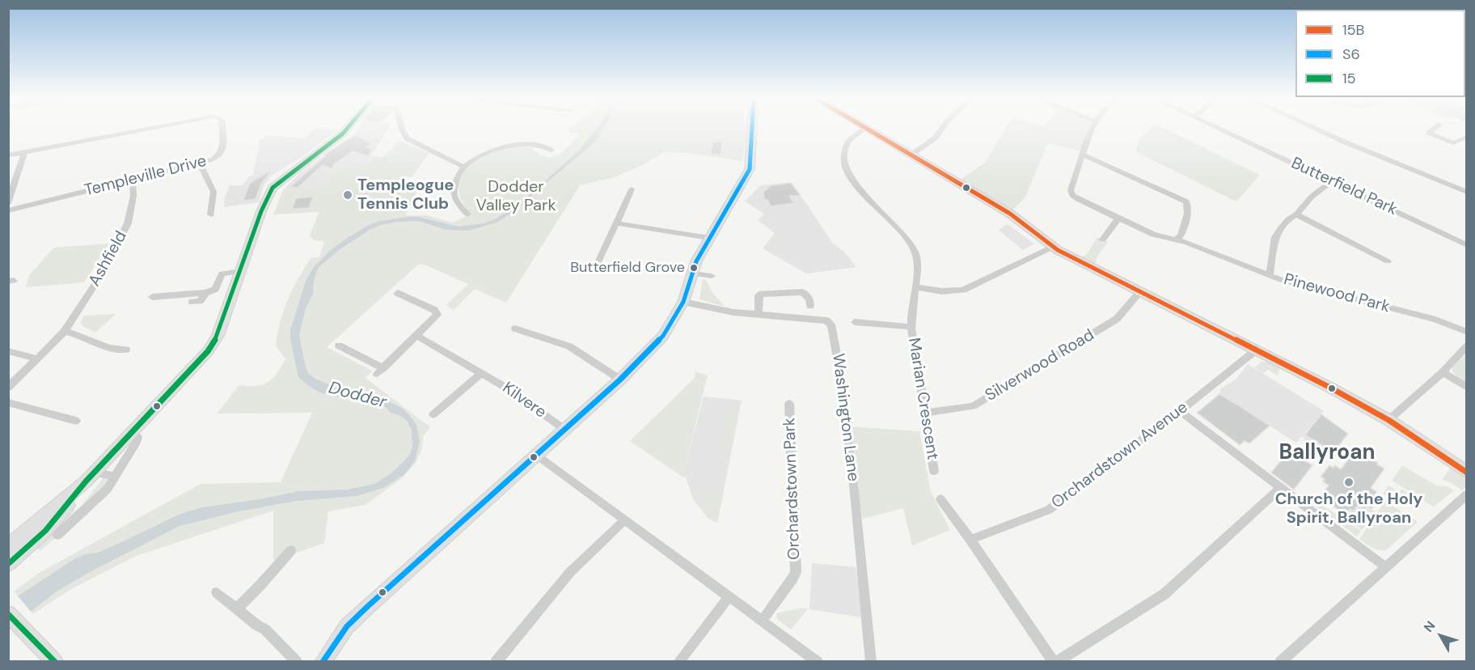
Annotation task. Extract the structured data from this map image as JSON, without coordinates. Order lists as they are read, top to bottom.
{
  "streets": {
    "street": [
      "Templeville Drive",
      "Butterfield Park",
      "Ashfield",
      "Pinewood Park",
      "Silverwood Road",
      "Marian Crescent",
      "Kilvere",
      "Washington Lane",
      "Orchardstown Avenue",
      "Orchardstown Park"
    ]
  },
  "crossings": [
    ["Templeville Drive", "Ashfield"],
    ["Silverwood Road", "Marian Crescent"]
  ],
  "districts": ["Ballyroan"],
  "water": ["Dodder"],
  "parks": ["Dodder Valley Park"],
  "places": ["Templeogue Tennis Club", "Butterfield Grove", "Church of the Holy Spirit, Ballyroan"],
  "lines": ["transit line 15B", "transit line S6", "transit line 15"],
  "legend": ["15B", "S6", "15"],
  "north": "top left"
}
